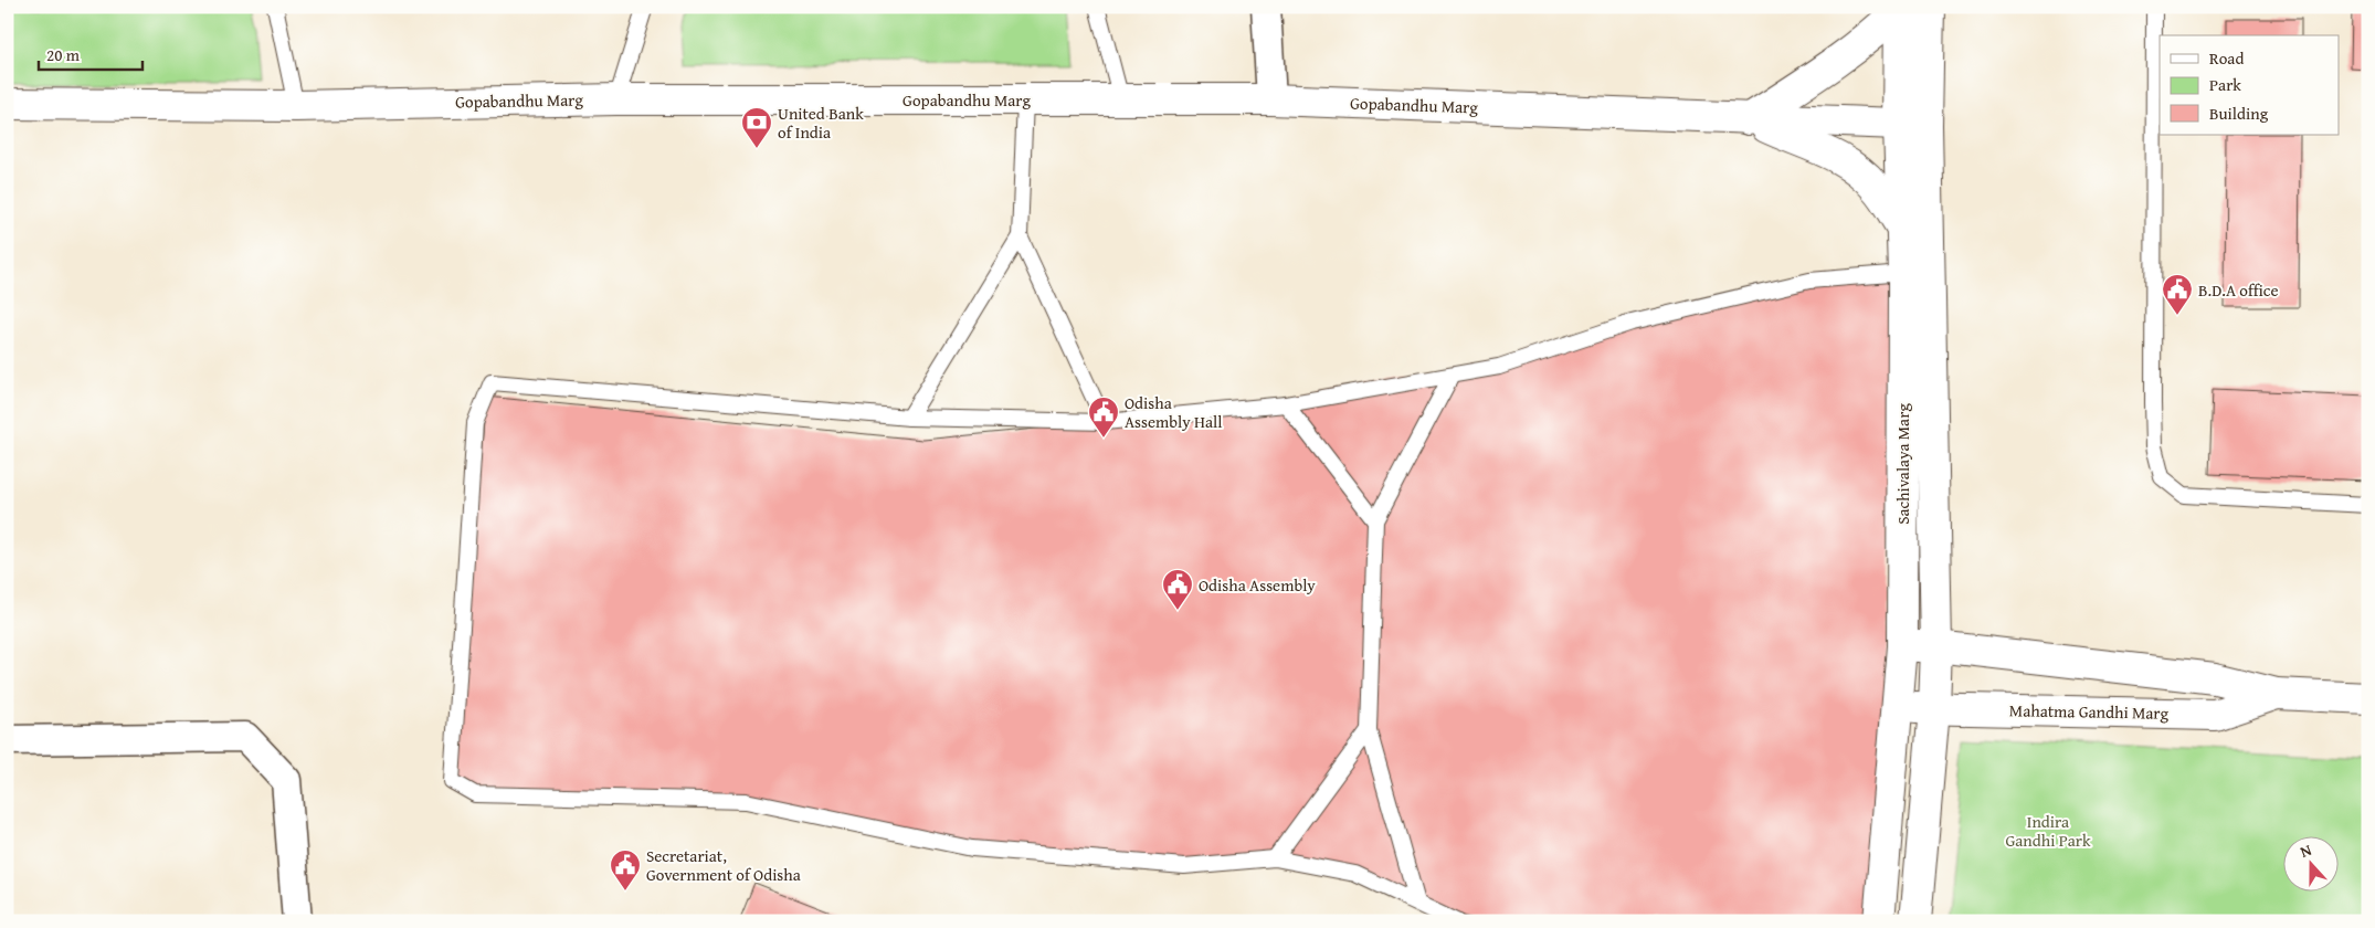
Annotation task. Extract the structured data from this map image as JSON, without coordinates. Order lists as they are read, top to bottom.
{
  "streets": {
    "main road": ["Gopabandhu Marg", "Sachivalaya Marg", "Mahatma Gandhi Marg"]
  },
  "crossings": [
    ["Gopabandhu Marg", "Sachivalaya Marg"],
    ["Sachivalaya Marg", "Mahatma Gandhi Marg"]
  ],
  "parks": ["Indira Gandhi Park"],
  "places": {
    "bank": ["United Bank of India"],
    "public building": [
      "B.D.A office",
      "Odisha Assembly Hall",
      "Odisha Assembly",
      "Secretariat, Government of Odisha"
    ]
  },
  "legend": ["Road", "Park", "Building"],
  "scale_bar": "20 m",
  "north": "top"
}
